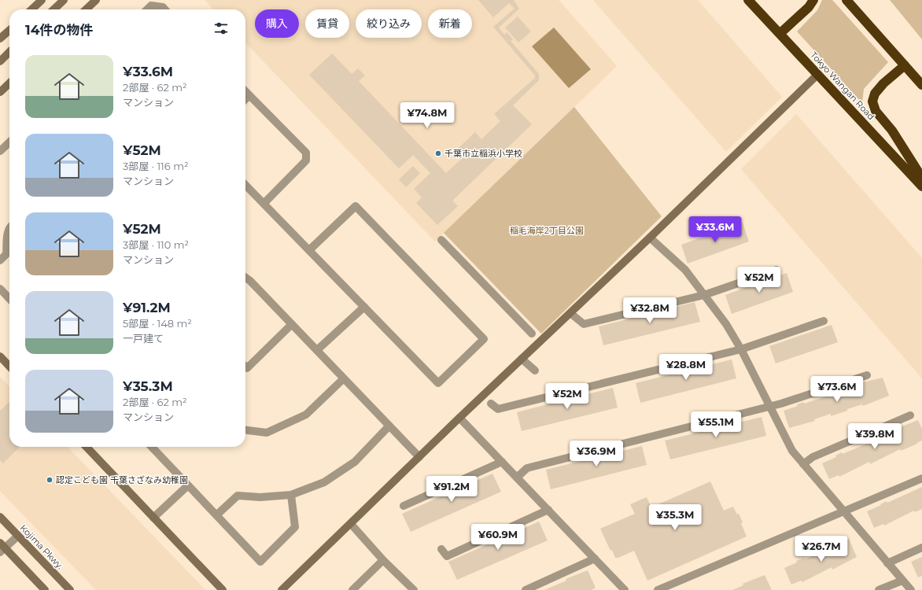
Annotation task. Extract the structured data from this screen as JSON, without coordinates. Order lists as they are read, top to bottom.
{
  "streets": {
    "highway": ["Tokyo Wangan Road"],
    "street": ["Kojima Pkwy."]
  },
  "parks": ["稲毛海岸2丁目公園"],
  "places": ["千葉市立稲浜小学校", "認定こども園 千葉さざなみ幼稚園"],
  "page": {
    "chip": [
      "購入",
      "賃貸",
      "絞り込み",
      "新着"
    ],
    "heading": "14件の物件",
    "list": [
      {
        "name": "¥33.6M",
        "note": "2部屋 · 62 m² · マンション"
      },
      {
        "name": "¥52M",
        "note": "3部屋 · 116 m² · マンション"
      },
      {
        "name": "¥52M",
        "note": "3部屋 · 110 m² · マンション"
      },
      {
        "name": "¥91.2M",
        "note": "5部屋 · 148 m² · 一戸建て"
      },
      {
        "name": "¥35.3M",
        "note": "2部屋 · 62 m² · マンション"
      }
    ],
    "price": [
      "¥74.8M",
      "¥33.6M",
      "¥52M",
      "¥32.8M",
      "¥28.8M",
      "¥73.6M",
      "¥52M",
      "¥55.1M",
      "¥39.8M",
      "¥36.9M",
      "¥91.2M",
      "¥35.3M",
      "¥60.9M",
      "¥26.7M"
    ]
  }
}
